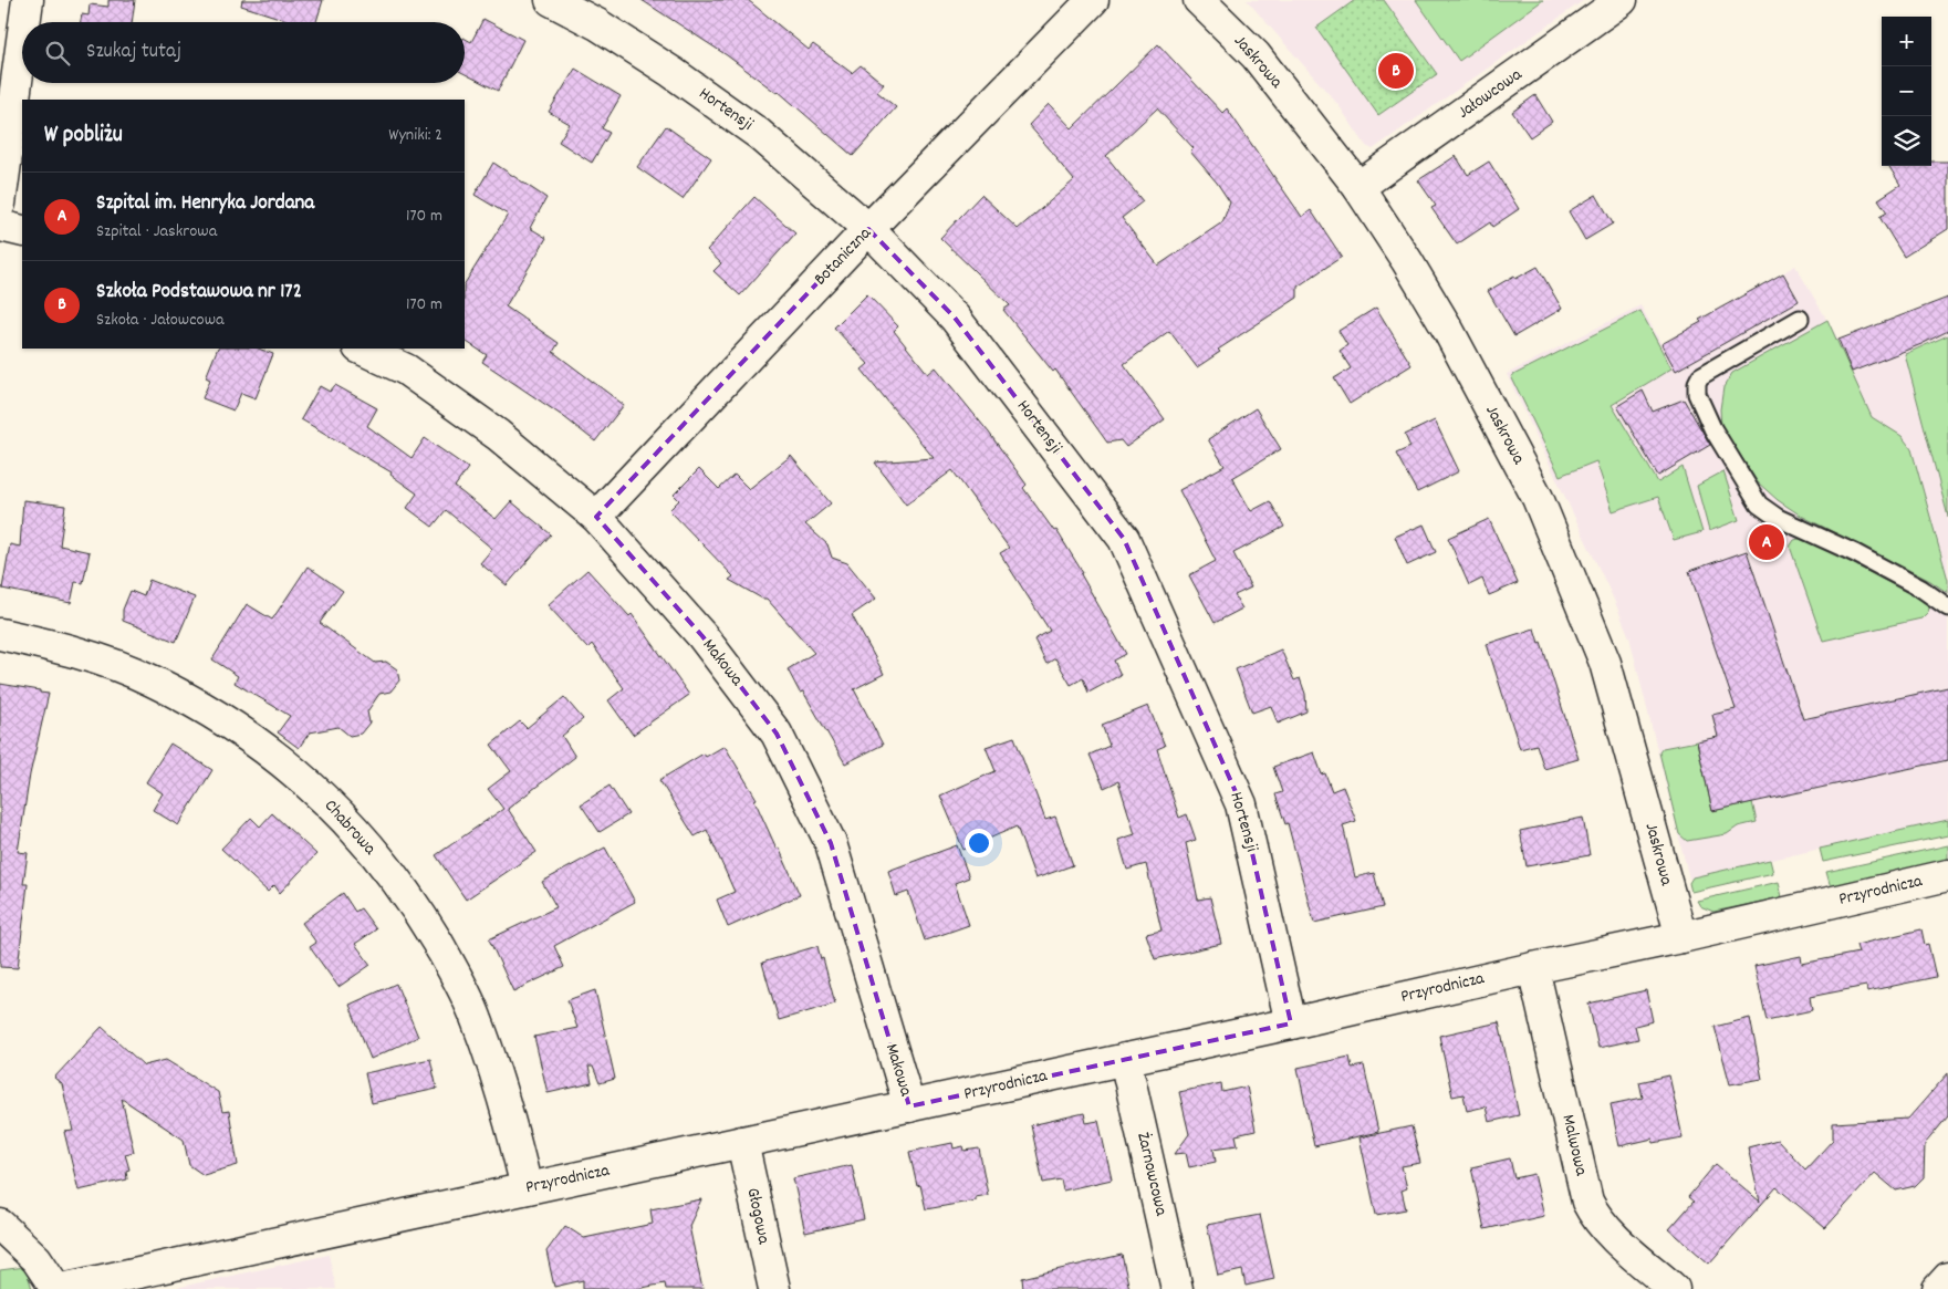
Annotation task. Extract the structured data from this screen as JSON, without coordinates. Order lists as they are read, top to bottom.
{
  "streets": {
    "street": [
      "Jaskrowa",
      "Jałowcowa",
      "Hortensji",
      "Botaniczna",
      "Makowa",
      "Chabrowa",
      "Przyrodnicza",
      "Malwowa",
      "Żarnowcowa",
      "Głogowa"
    ]
  },
  "crossings": [
    ["Jaskrowa", "Jałowcowa"],
    ["Jaskrowa", "Przyrodnicza"],
    ["Hortensji", "Botaniczna"],
    ["Hortensji", "Przyrodnicza"],
    ["Botaniczna", "Makowa"],
    ["Makowa", "Przyrodnicza"],
    ["Chabrowa", "Przyrodnicza"],
    ["Przyrodnicza", "Malwowa"],
    ["Przyrodnicza", "Żarnowcowa"],
    ["Przyrodnicza", "Głogowa"]
  ],
  "page": {
    "map_buttons": ["+", "−"],
    "search": "Szukaj tutaj",
    "pins": ["B", "A"],
    "heading": ["W pobliżu", "Wyniki: 2"],
    "list": [
      {
        "mark": "A",
        "name": "Szpital im. Henryka Jordana",
        "note": "Szpital · Jaskrowa",
        "value": "170 m"
      },
      {
        "mark": "B",
        "name": "Szkoła Podstawowa nr 172",
        "note": "Szkoła · Jałowcowa",
        "value": "170 m"
      }
    ]
  }
}
